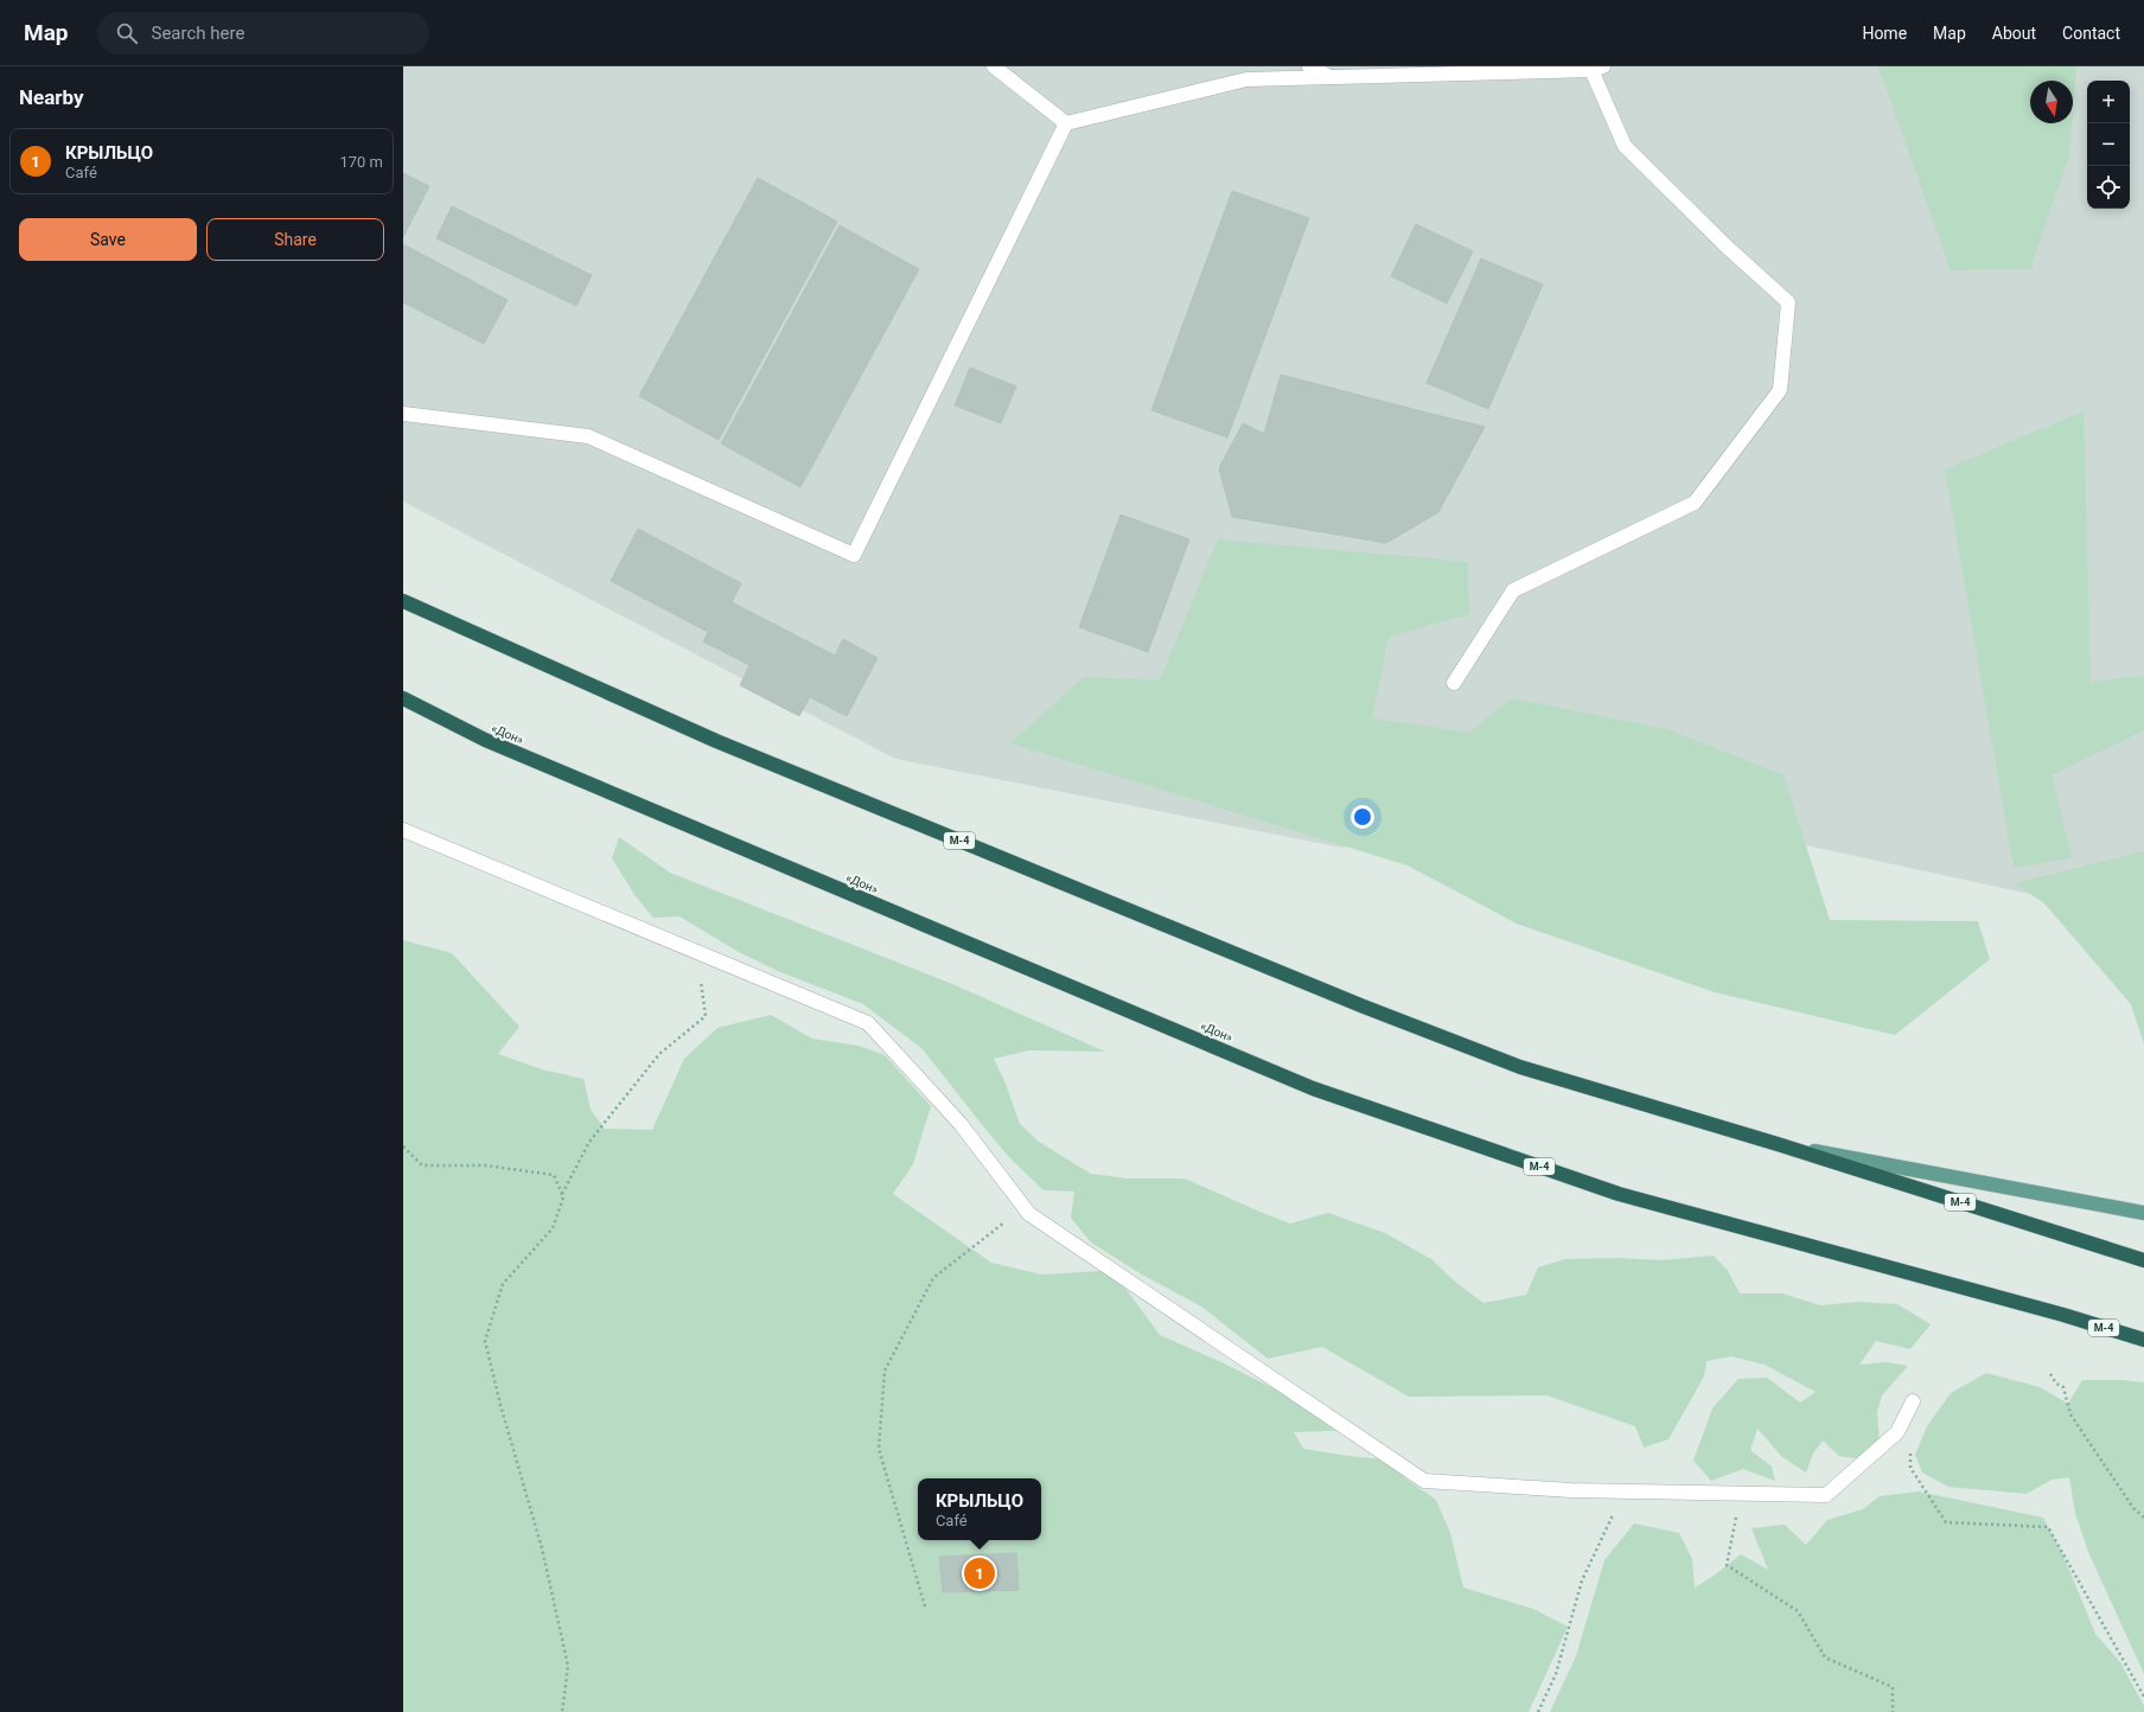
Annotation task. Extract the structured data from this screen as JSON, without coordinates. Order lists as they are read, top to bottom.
{
  "streets": {
    "highway": ["«Дон»", "М-4", "M-4"]
  },
  "crossings": [
    ["«Дон»", "M-4"]
  ],
  "north": "bottom",
  "page": {
    "header": "Map",
    "search": "Search here",
    "nav": [
      "Home",
      "Map",
      "About",
      "Contact"
    ],
    "heading": "Nearby",
    "map_buttons": ["+", "−"],
    "list": [
      {
        "mark": "1",
        "name": "КРЫЛЬЦО",
        "note": "Café",
        "value": "170 m"
      }
    ],
    "buttons": ["Save", "Share"],
    "popup": ["КРЫЛЬЦО", "Café"],
    "pins": "1"
  }
}
